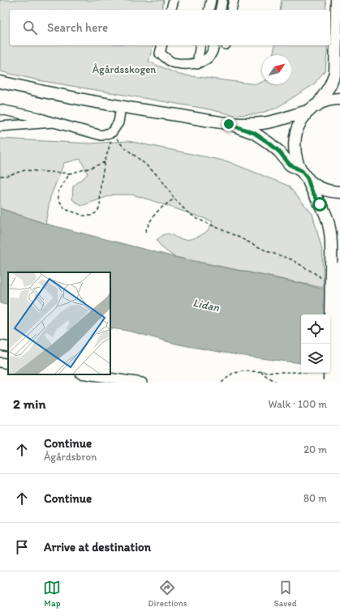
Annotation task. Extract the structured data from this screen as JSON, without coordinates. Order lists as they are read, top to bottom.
{
  "water": ["Lidan"],
  "parks": ["Ågårdsskogen"],
  "north": "top right",
  "page": {
    "search": "Search here",
    "heading": ["2 min", "Walk · 100 m"],
    "list": [
      ["Continue", "Ågårdsbron", "20 m"],
      ["Continue", "80 m"],
      "Arrive at destination"
    ],
    "nav": ["Map", "Directions", "Saved"]
  }
}
